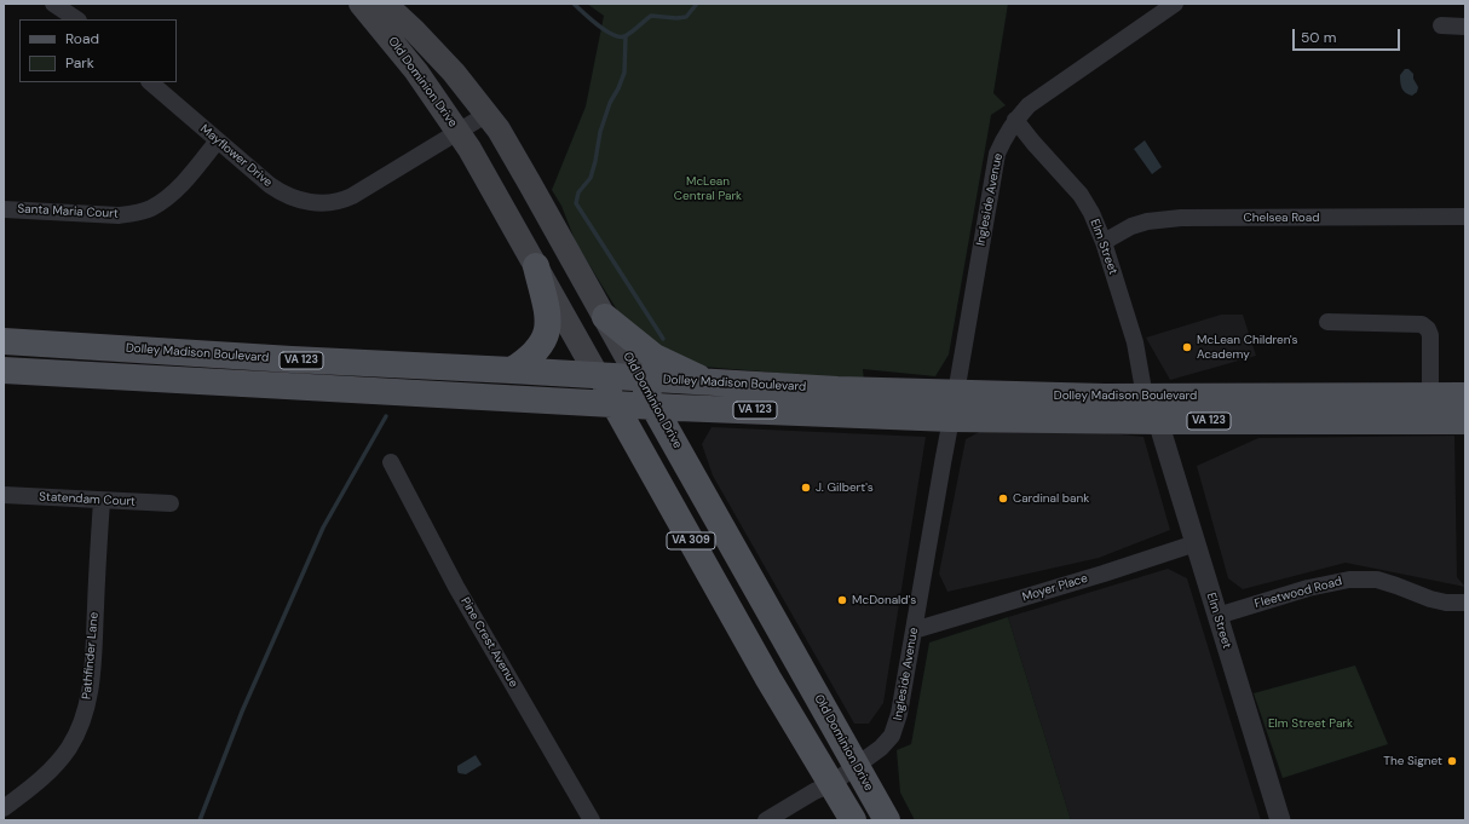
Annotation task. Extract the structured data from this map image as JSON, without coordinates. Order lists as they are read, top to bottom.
{
  "streets": {
    "main road": [
      "Old Dominion Drive",
      "Dolley Madison Boulevard",
      "VA 123",
      "VA 309"
    ],
    "street": [
      "Mayflower Drive",
      "Ingleside Avenue",
      "Santa Maria Court",
      "Chelsea Road",
      "Elm Street",
      "Statendam Court",
      "Moyer Place",
      "Fleetwood Road",
      "Pine Crest Avenue",
      "Pathfinder Lane"
    ]
  },
  "crossings": [
    ["Old Dominion Drive", "Mayflower Drive"],
    ["Old Dominion Drive", "Ingleside Avenue"],
    ["Old Dominion Drive", "Dolley Madison Boulevard"],
    ["Mayflower Drive", "Santa Maria Court"],
    ["Ingleside Avenue", "Elm Street"],
    ["Ingleside Avenue", "Dolley Madison Boulevard"],
    ["Ingleside Avenue", "Moyer Place"],
    ["Chelsea Road", "Elm Street"],
    ["Elm Street", "Dolley Madison Boulevard"],
    ["Elm Street", "Moyer Place"],
    ["Elm Street", "Fleetwood Road"],
    ["Statendam Court", "Pathfinder Lane"]
  ],
  "parks": ["McLean Central Park", "Elm Street Park"],
  "places": [
    "McLean Children's Academy",
    "J. Gilbert's",
    "Cardinal bank",
    "McDonald's",
    "The Signet"
  ],
  "legend": ["Road", "Park"],
  "scale_bar": "50 m"
}
